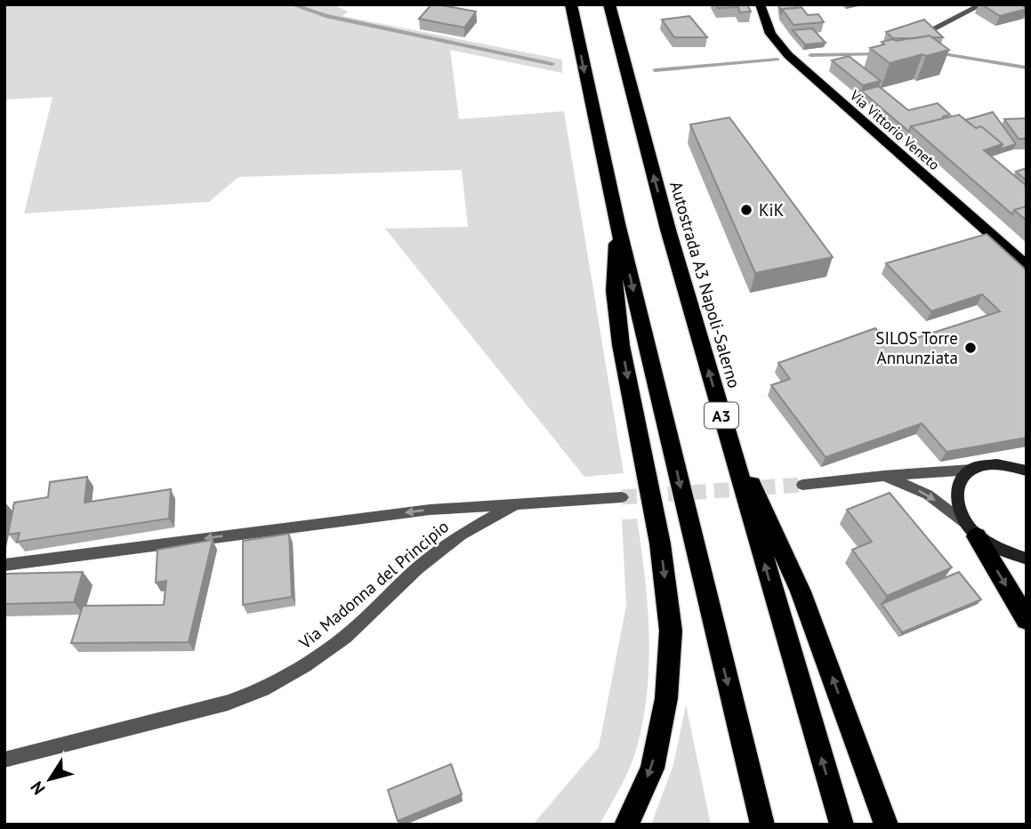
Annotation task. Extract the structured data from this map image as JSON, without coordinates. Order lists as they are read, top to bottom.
{
  "streets": {
    "highway": ["Autostrada A3 Napoli-Salerno", "A3"],
    "main road": ["Via Vittorio Veneto"],
    "street": ["Via Madonna del Principio"]
  },
  "places": ["KiK", "SILOS Torre Annunziata"],
  "north": "bottom left"
}
